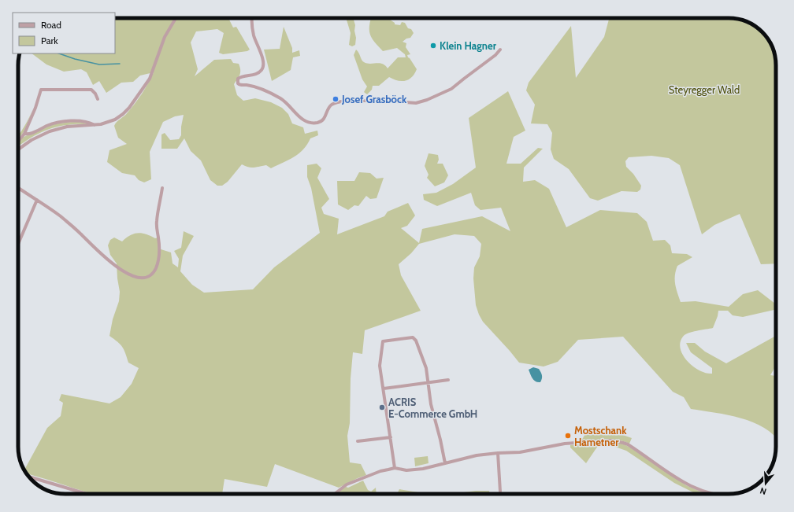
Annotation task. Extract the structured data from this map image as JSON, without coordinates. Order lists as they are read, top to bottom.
{
  "parks": ["Steyregger Wald"],
  "places": [
    "Klein Hagner",
    "Josef Grasböck",
    "ACRIS E-Commerce GmbH",
    "Mostschank Hametner"
  ],
  "legend": ["Road", "Park"],
  "north": "bottom"
}
